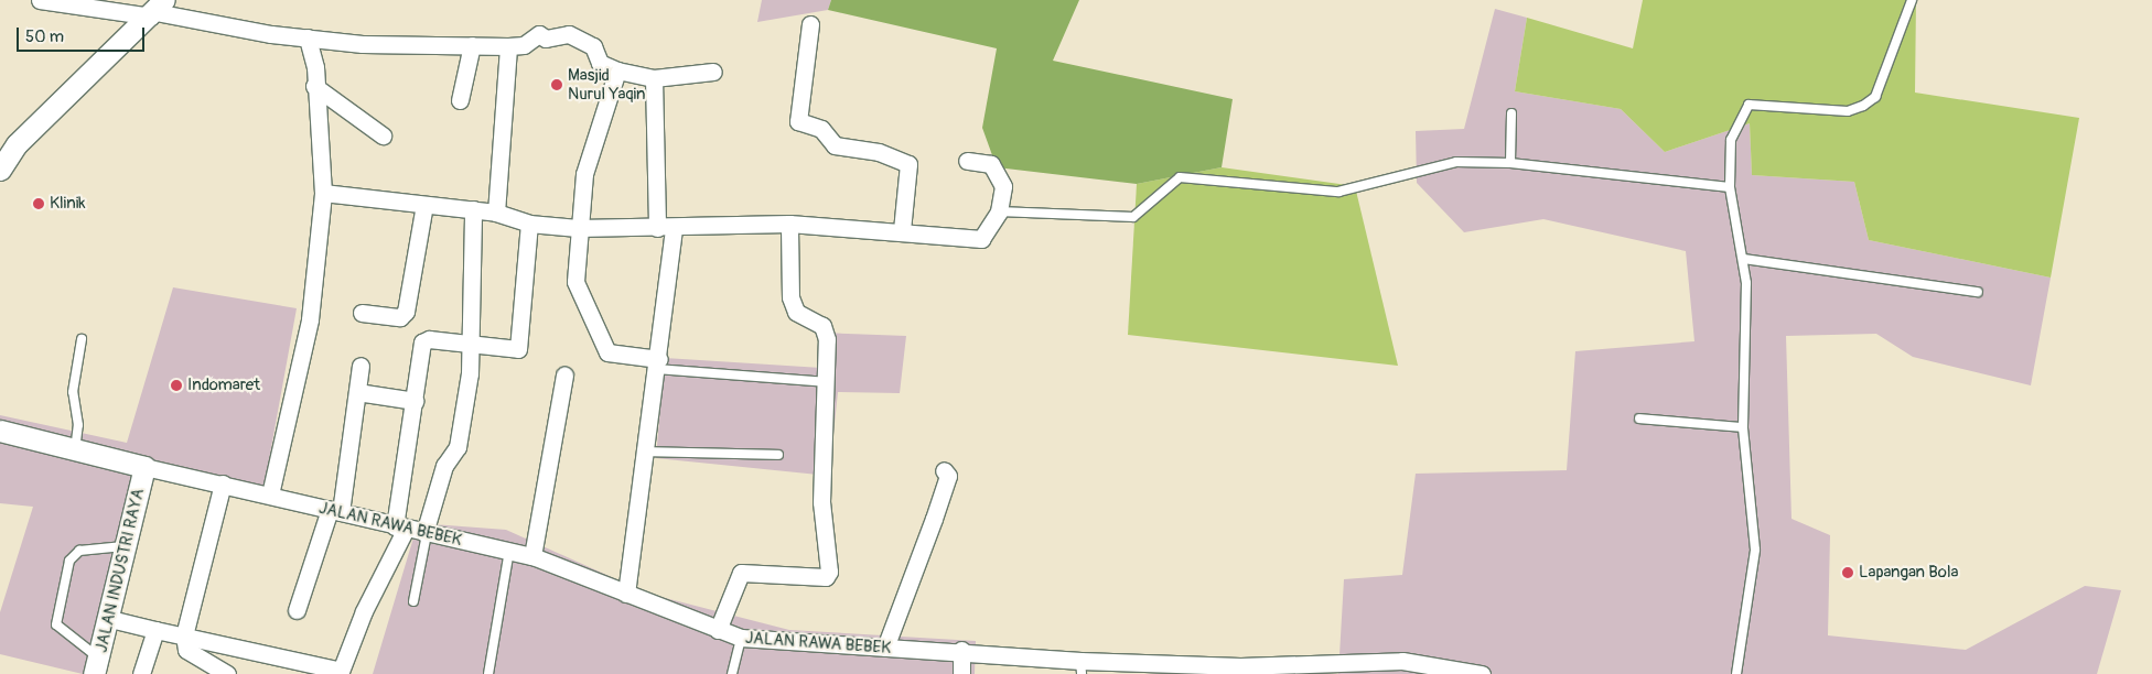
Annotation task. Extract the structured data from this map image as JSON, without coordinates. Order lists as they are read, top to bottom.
{
  "streets": {
    "street": ["JALAN RAWA BEBEK", "JALAN INDUSTRI RAYA"]
  },
  "crossings": [
    ["JALAN RAWA BEBEK", "JALAN INDUSTRI RAYA"]
  ],
  "places": [
    "Masjid Nurul Yaqin",
    "Klinik",
    "Indomaret",
    "Lapangan Bola"
  ],
  "scale_bar": "50 m"
}
